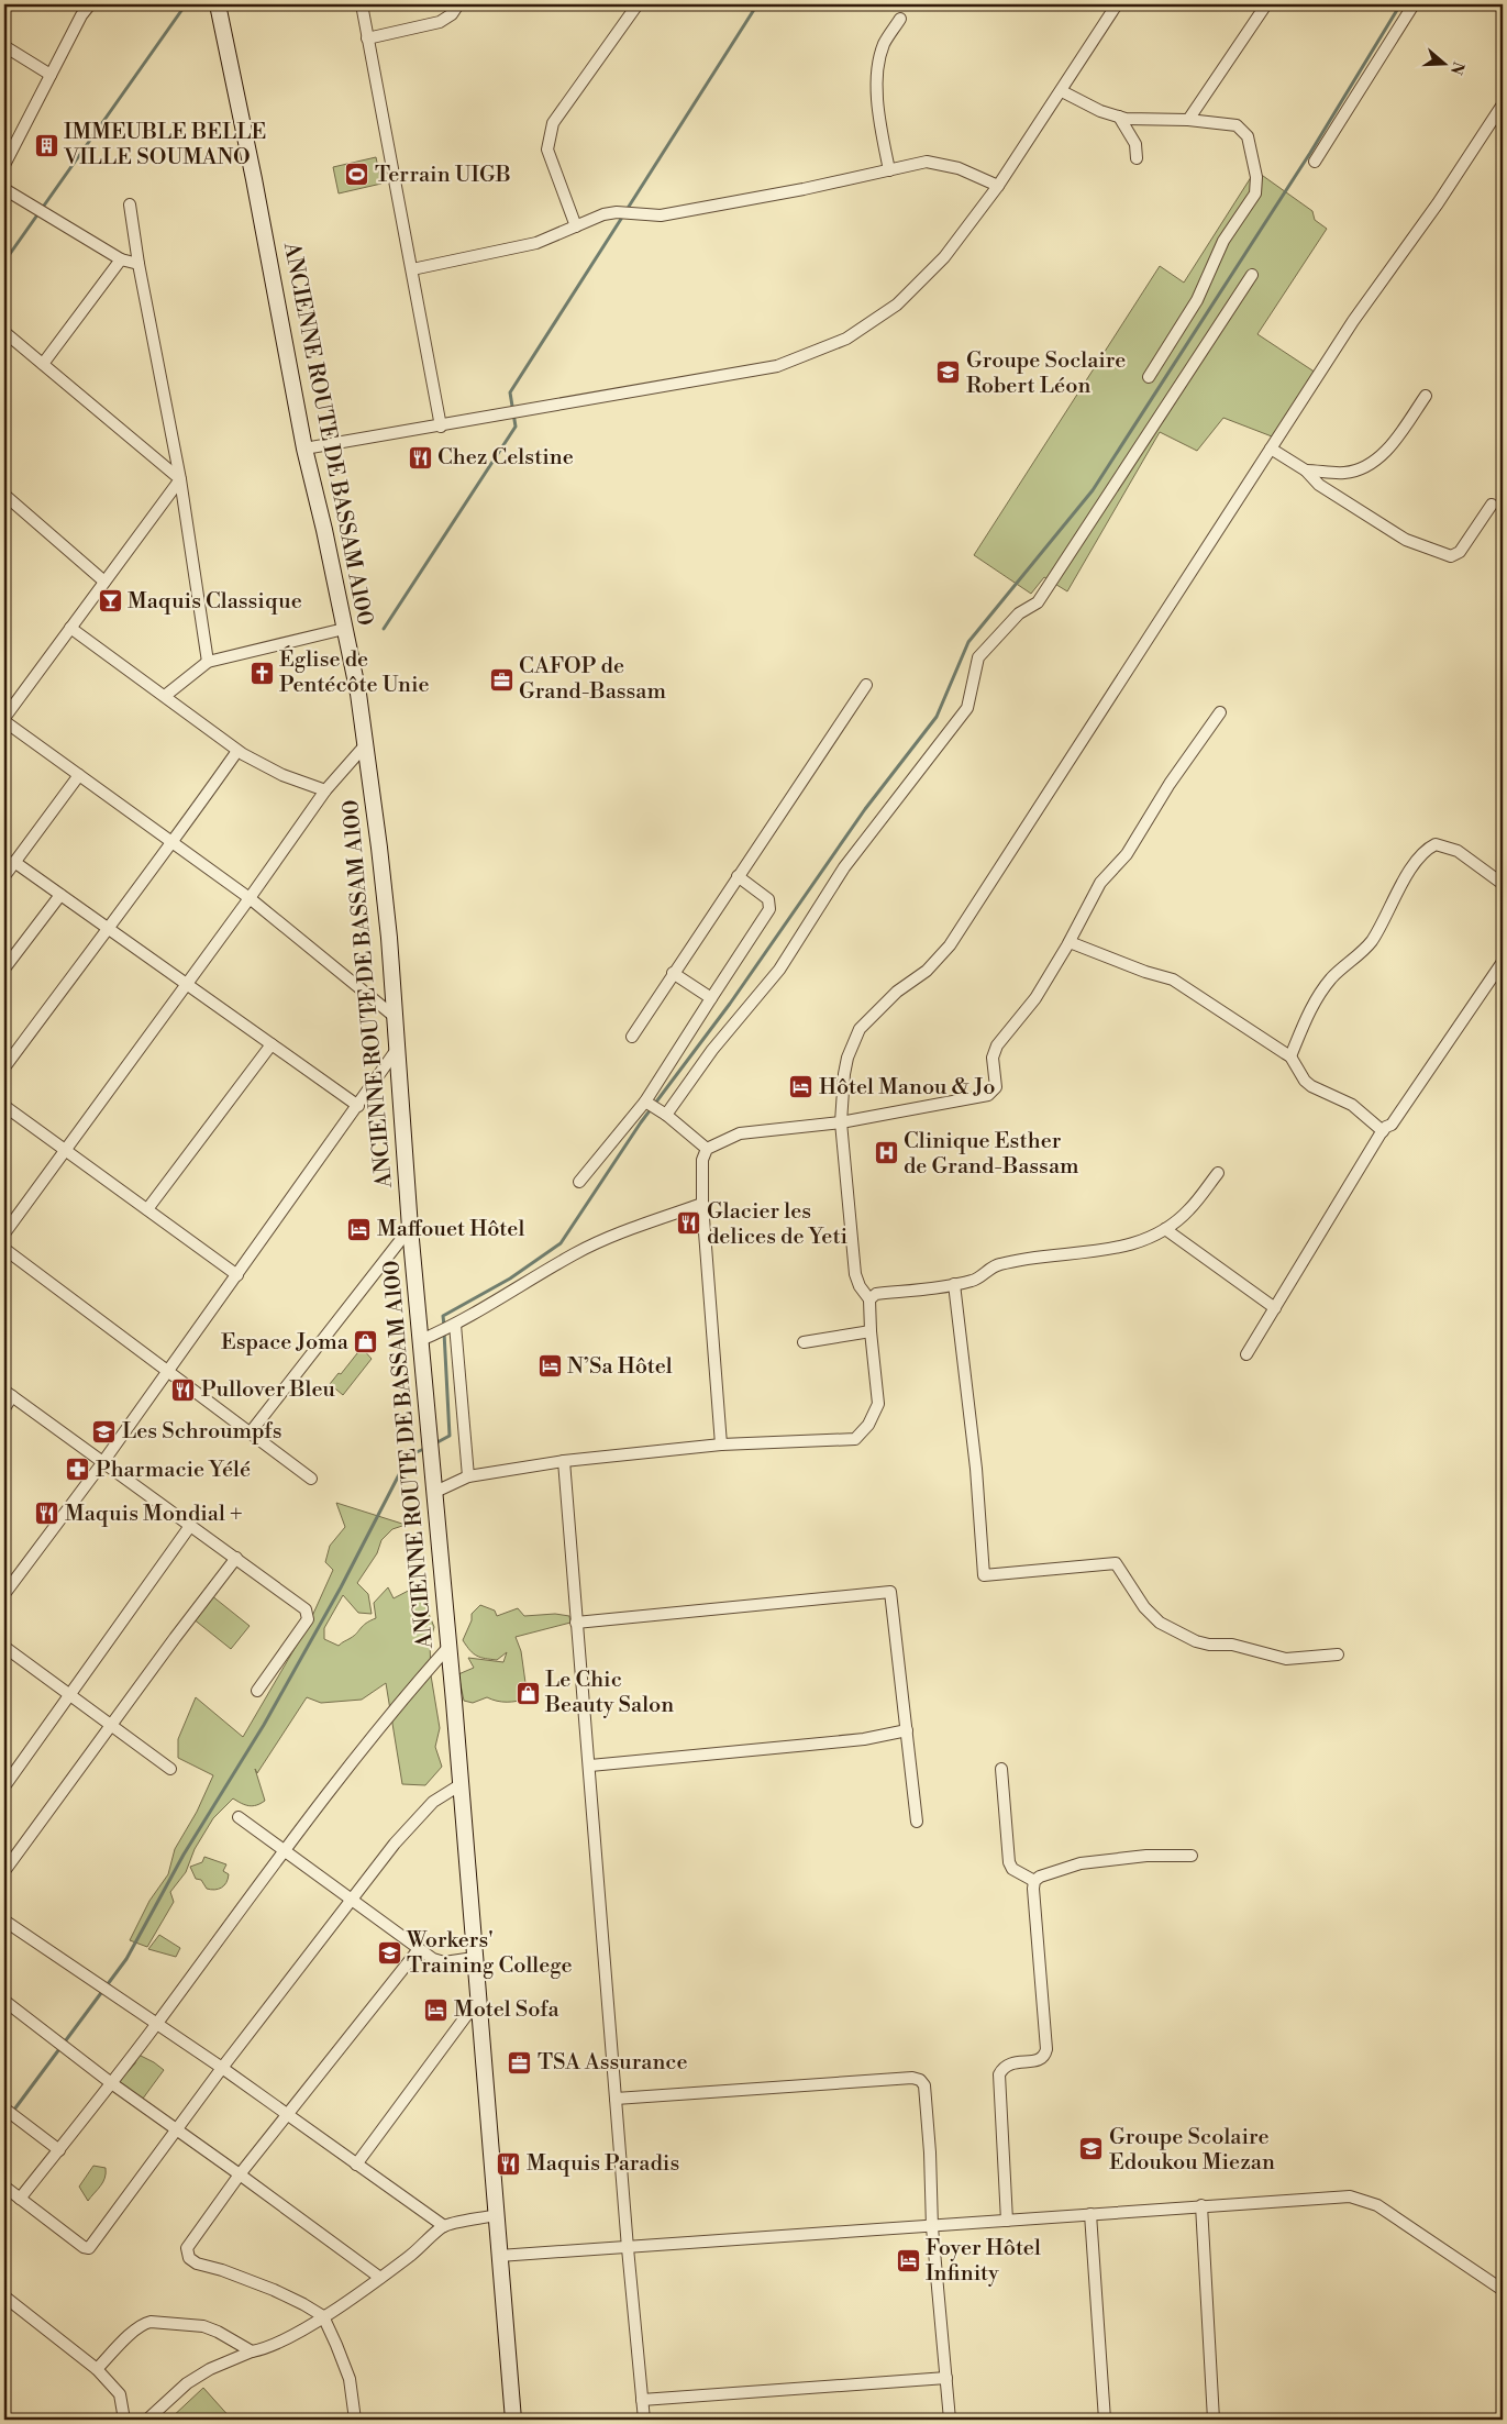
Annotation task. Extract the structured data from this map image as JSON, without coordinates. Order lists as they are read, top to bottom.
{
  "streets": {
    "main road": ["ANCIENNE ROUTE DE BASSAM A100"]
  },
  "places": {
    "building": ["IMMEUBLE BELLE VILLE SOUMANO"],
    "sports": ["Terrain UIGB"],
    "school or university": [
      "Groupe Soclaire Robert Léon",
      "Les Schroumpfs",
      "Workers' Training College",
      "Groupe Scolaire Edoukou Miezan"
    ],
    "restaurant": [
      "Chez Celstine",
      "Glacier les delices de Yeti",
      "Pullover Bleu",
      "Maquis Mondial +",
      "Maquis Paradis"
    ],
    "bar": ["Maquis Classique"],
    "church": ["Église de Pentécôte Unie"],
    "office": ["CAFOP de Grand-Bassam", "TSA Assurance"],
    "hotel": [
      "Hôtel Manou & Jo",
      "Maffouet Hôtel",
      "N’Sa Hôtel",
      "Motel Sofa",
      "Foyer Hôtel Infinity"
    ],
    "hospital": ["Clinique Esther de Grand-Bassam"],
    "shop": ["Espace Joma", "Le Chic Beauty Salon"],
    "pharmacy": ["Pharmacie Yélé"]
  },
  "north": "right"
}
